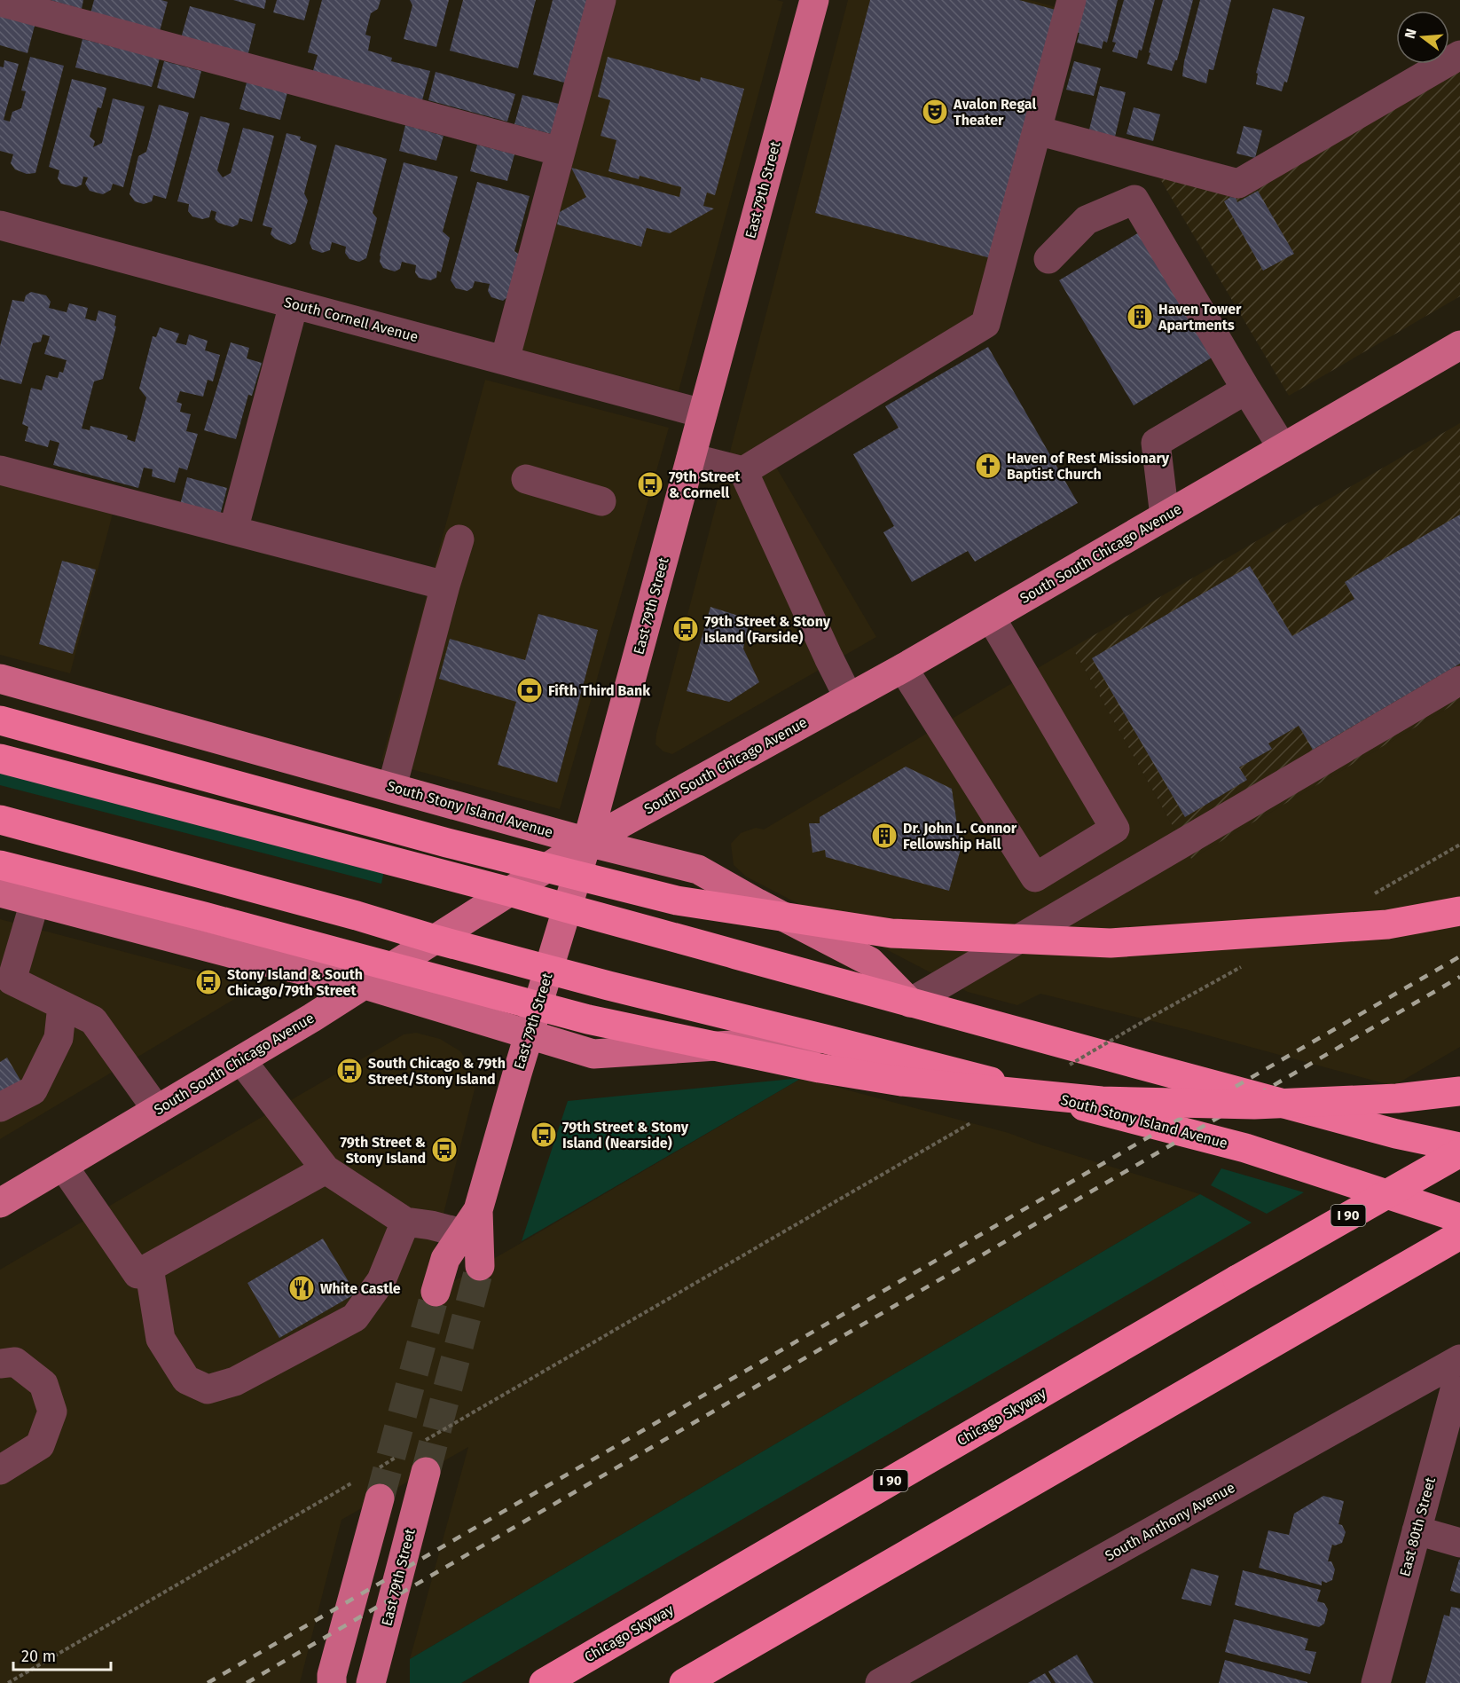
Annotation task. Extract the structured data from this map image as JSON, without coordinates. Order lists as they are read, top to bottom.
{
  "streets": {
    "highway": ["South Stony Island Avenue", "I 90", "Chicago Skyway"],
    "main road": ["East 79th Street", "South South Chicago Avenue"],
    "street": ["South Cornell Avenue", "South Anthony Avenue", "East 80th Street"]
  },
  "crossings": [
    ["East 79th Street", "South Cornell Avenue"],
    ["East 79th Street", "South South Chicago Avenue"],
    ["East 79th Street", "South Stony Island Avenue"],
    ["South South Chicago Avenue", "South Stony Island Avenue"]
  ],
  "places": {
    "theatre": ["Avalon Regal Theater"],
    "building": ["Haven Tower Apartments", "Dr. John L. Connor Fellowship Hall"],
    "church": ["Haven of Rest Missionary Baptist Church"],
    "bus stop": [
      "79th Street & Cornell",
      "79th Street & Stony Island (Farside)",
      "Stony Island & South Chicago/79th Street",
      "South Chicago & 79th Street/Stony Island",
      "79th Street & Stony Island (Nearside)",
      "79th Street & Stony Island"
    ],
    "bank": ["Fifth Third Bank"],
    "restaurant": ["White Castle"]
  },
  "scale_bar": "20 m",
  "north": "left"
}
